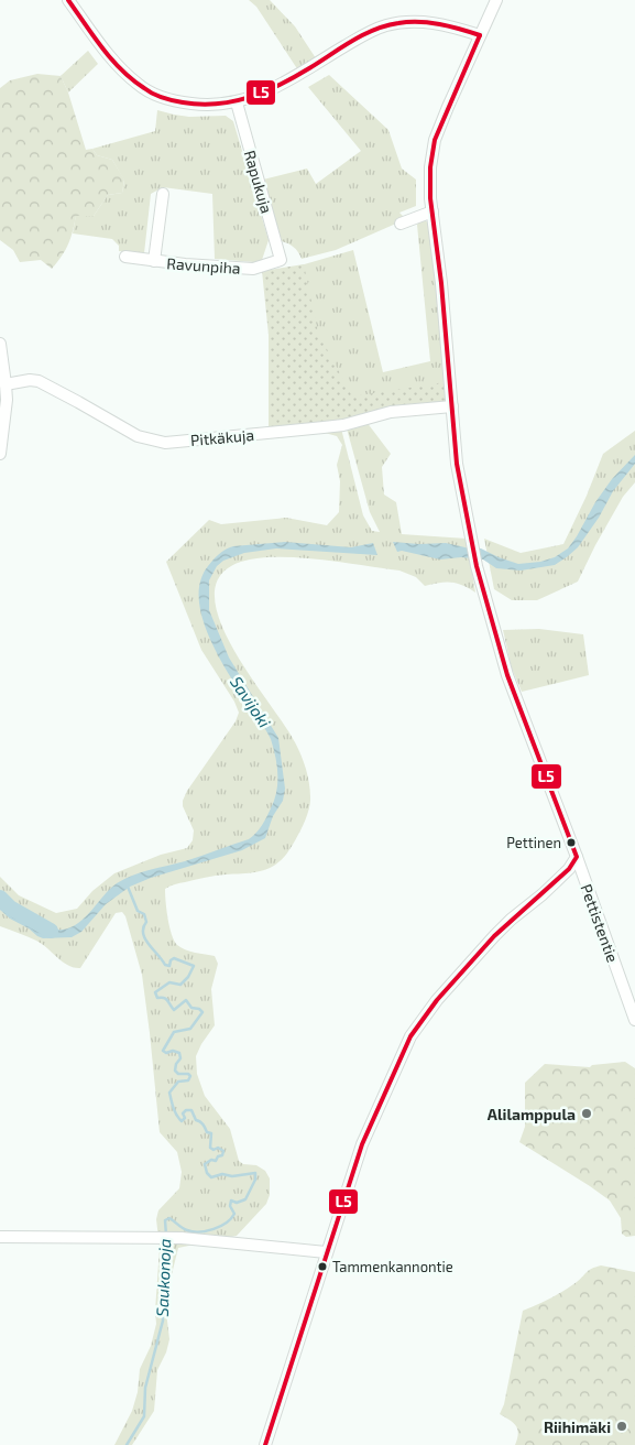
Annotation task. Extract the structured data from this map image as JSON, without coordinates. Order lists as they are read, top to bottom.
{
  "streets": {
    "street": [
      "Rapukuja",
      "Ravunpiha",
      "Pitkäkuja",
      "Pettistentie"
    ]
  },
  "crossings": [
    ["Rapukuja", "Ravunpiha"],
    ["Pitkäkuja", "Pettistentie"]
  ],
  "water": ["Savijoki", "Saukonoja"],
  "places": [
    "Pettinen",
    "Alilamppula",
    "Tammenkannontie",
    "Riihimäki"
  ],
  "lines": ["transit line L5"]
}
